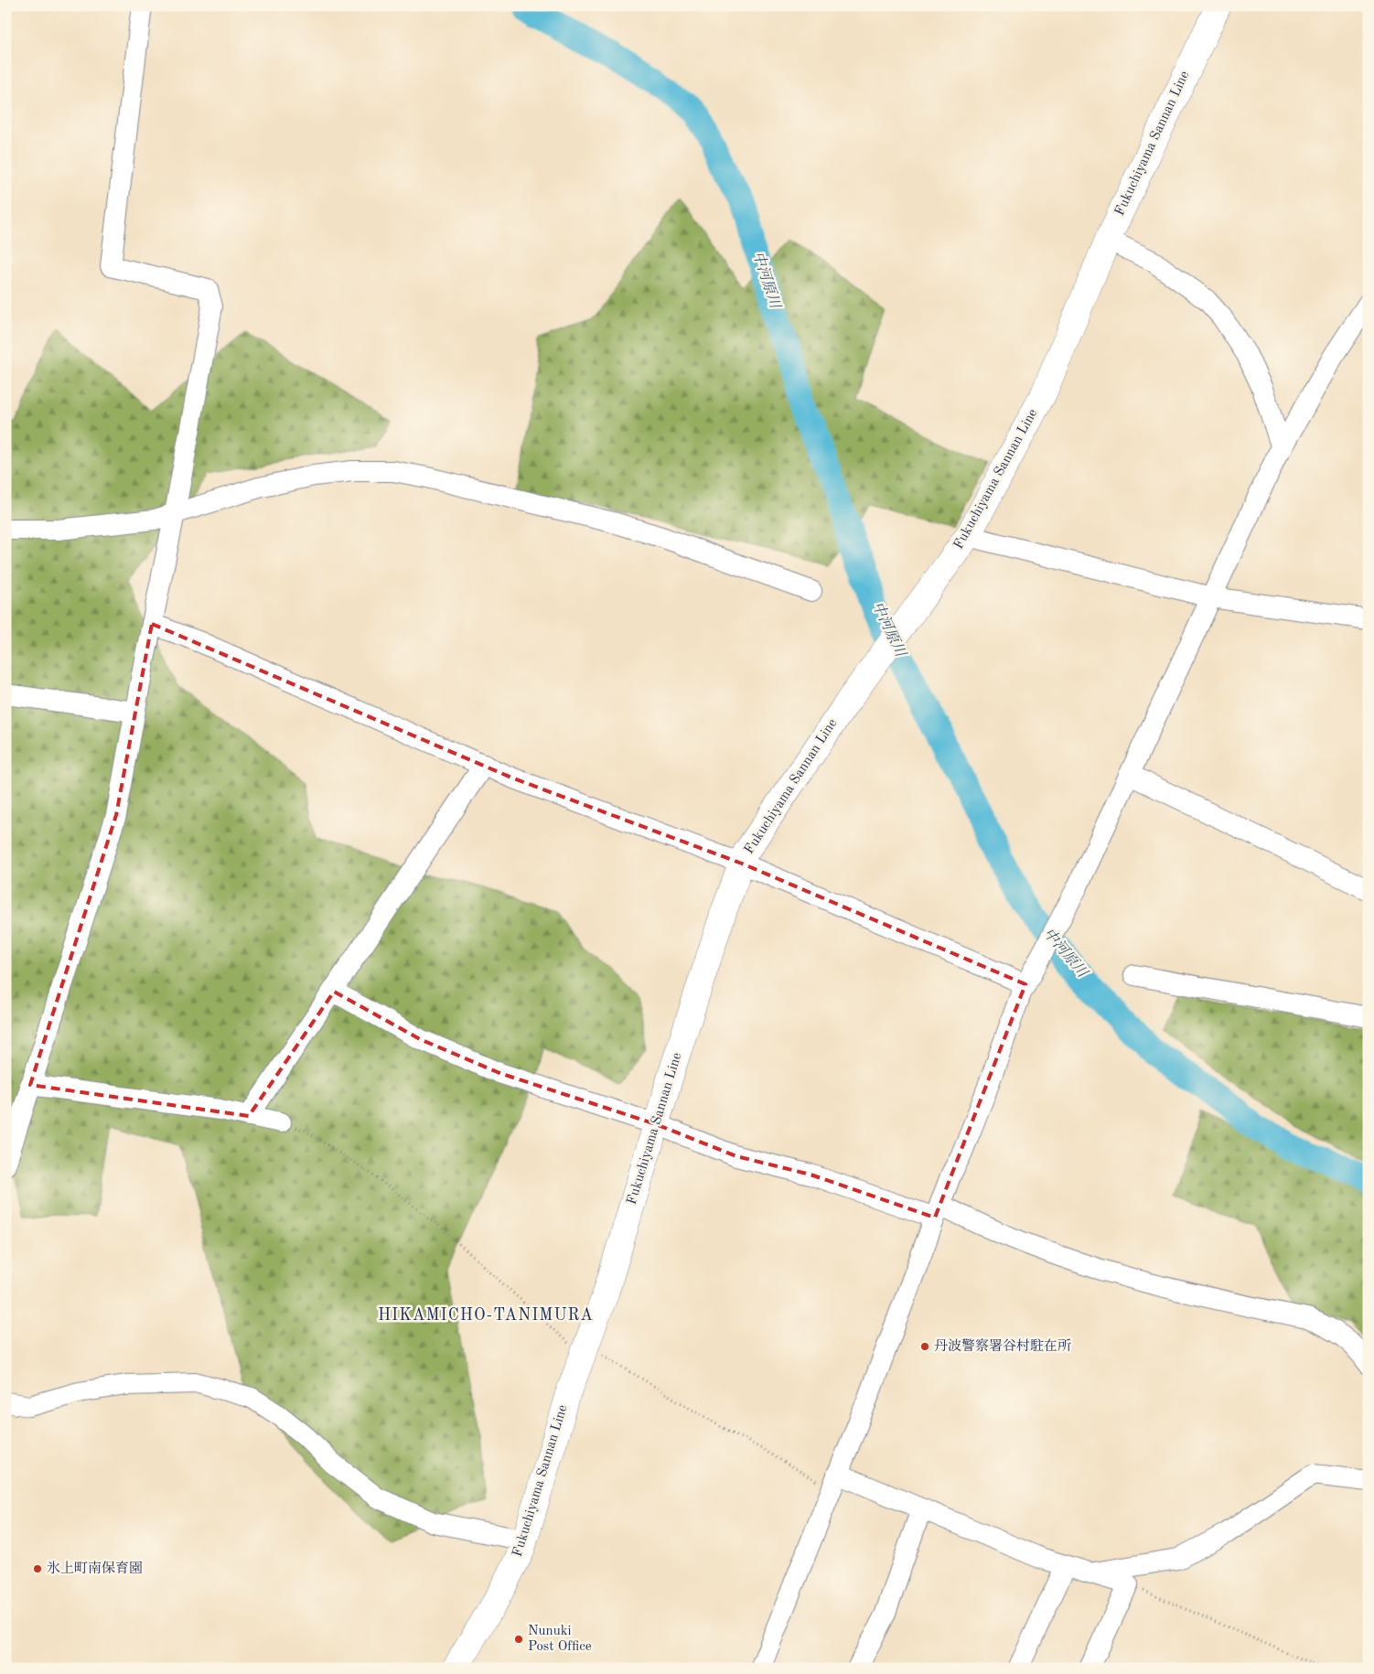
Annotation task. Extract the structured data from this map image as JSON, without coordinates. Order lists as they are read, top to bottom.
{
  "streets": {
    "main road": ["Fukuchiyama Sannan Line"]
  },
  "districts": ["HIKAMICHO-TANIMURA"],
  "water": ["中河原川"],
  "places": ["丹波警察署谷村駐在所", "氷上町南保育園", "Nunuki Post Office"]
}
